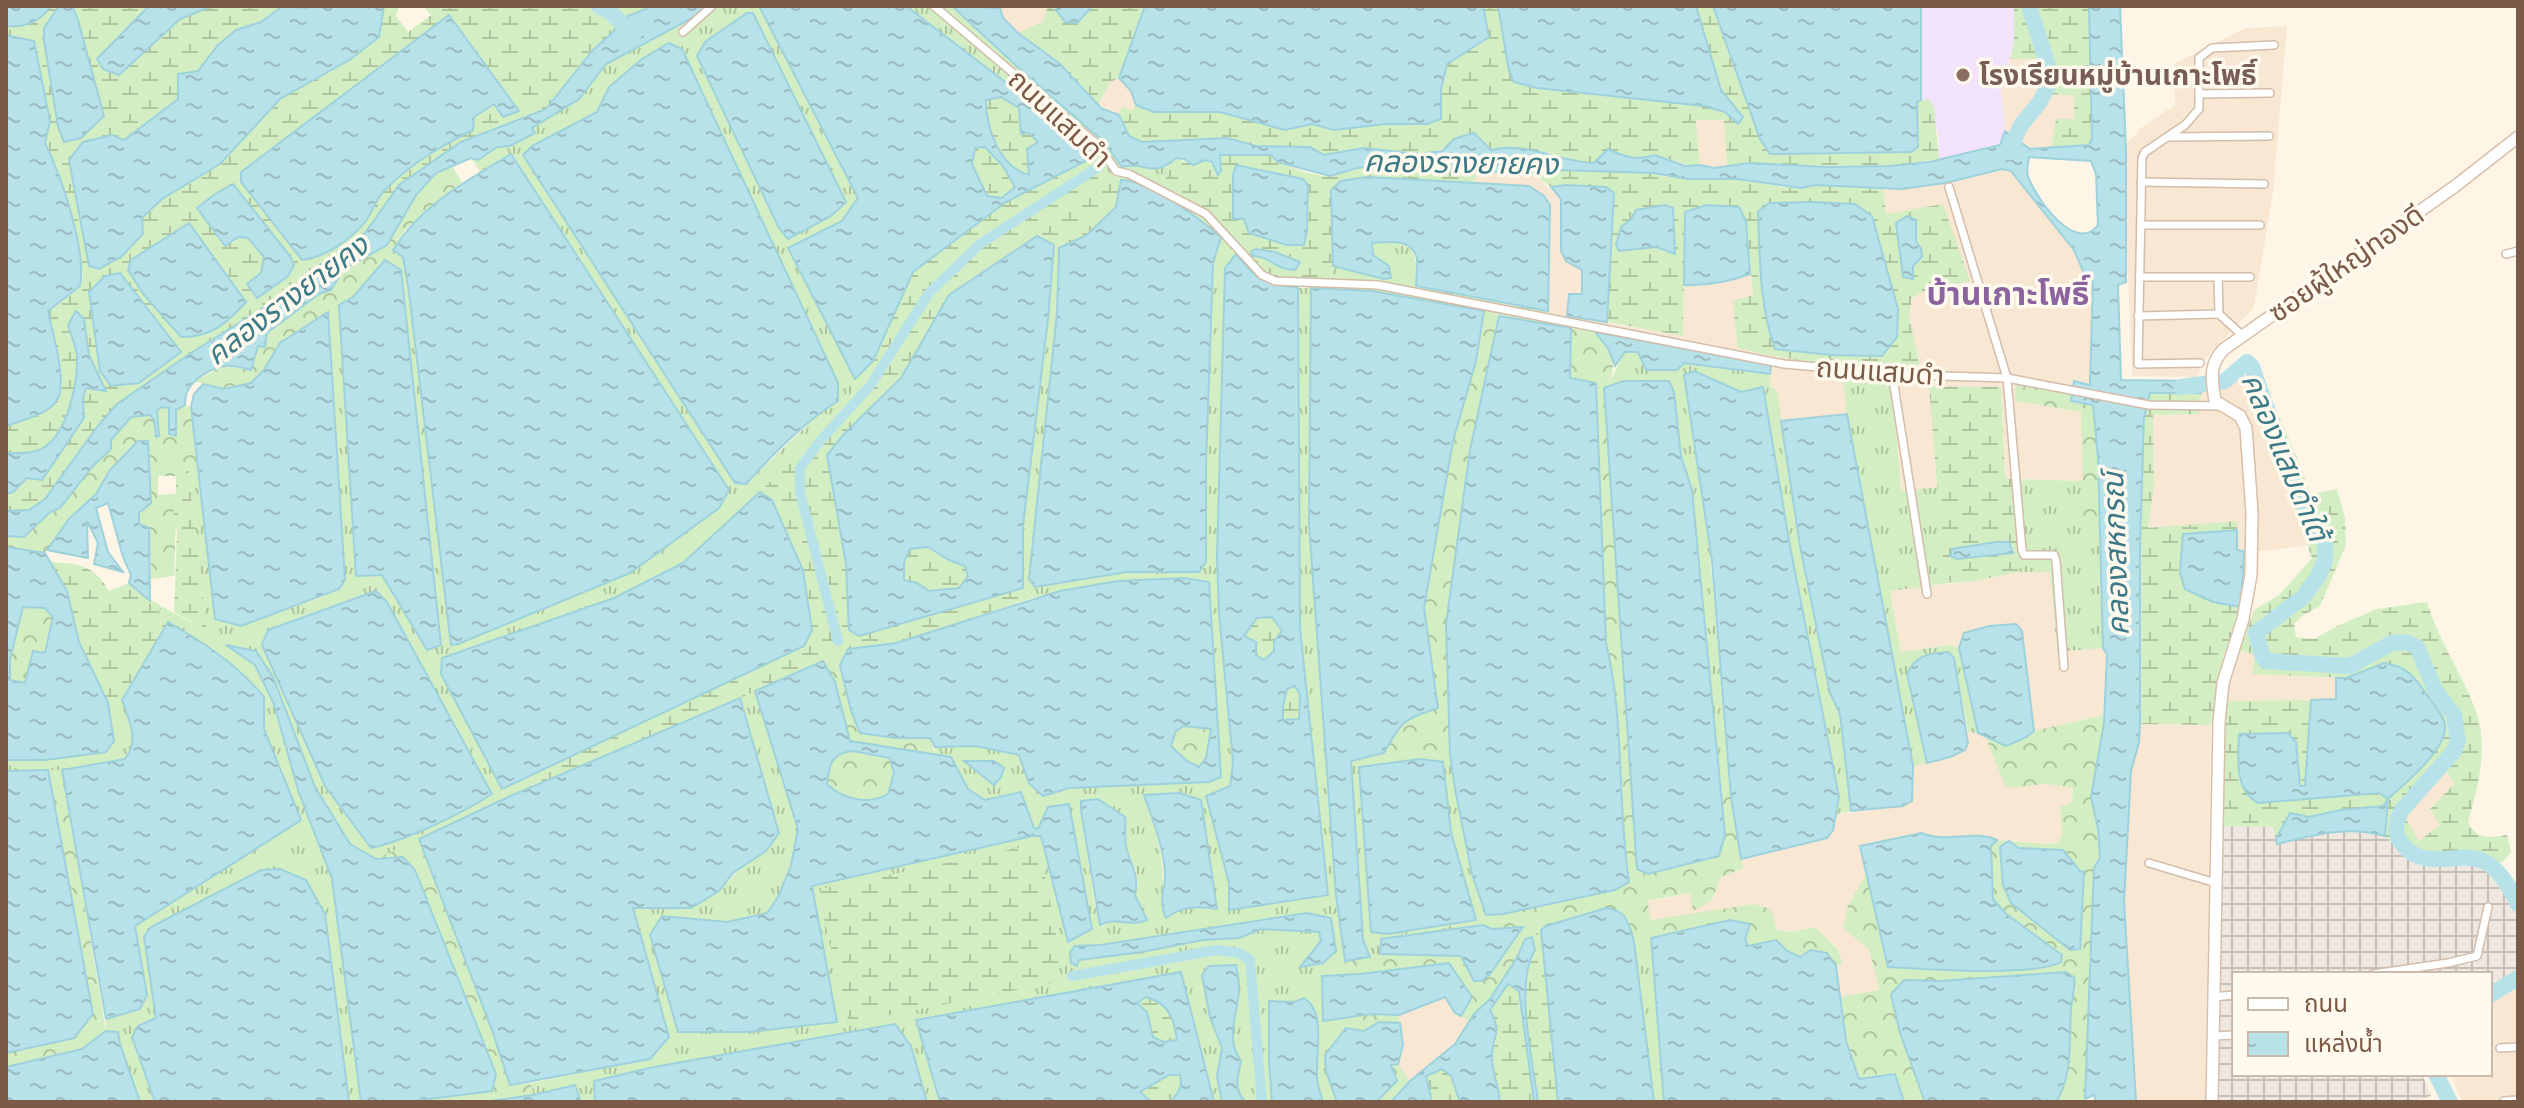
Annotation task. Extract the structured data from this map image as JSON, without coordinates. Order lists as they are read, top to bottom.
{
  "streets": {
    "street": ["ถนนแสมดำ", "ซอยผู้ใหญ่ทองดี"]
  },
  "crossings": [
    ["ถนนแสมดำ", "ซอยผู้ใหญ่ทองดี"]
  ],
  "districts": ["บ้านเกาะโพธิ์"],
  "water": ["คลองรางยายคง", "คลองแสมดำใต้", "คลองสหกรณ์"],
  "places": ["โรงเรียนหมู่บ้านเกาะโพธิ์"],
  "legend": ["ถนน", "แหล่งน้ำ"]
}
